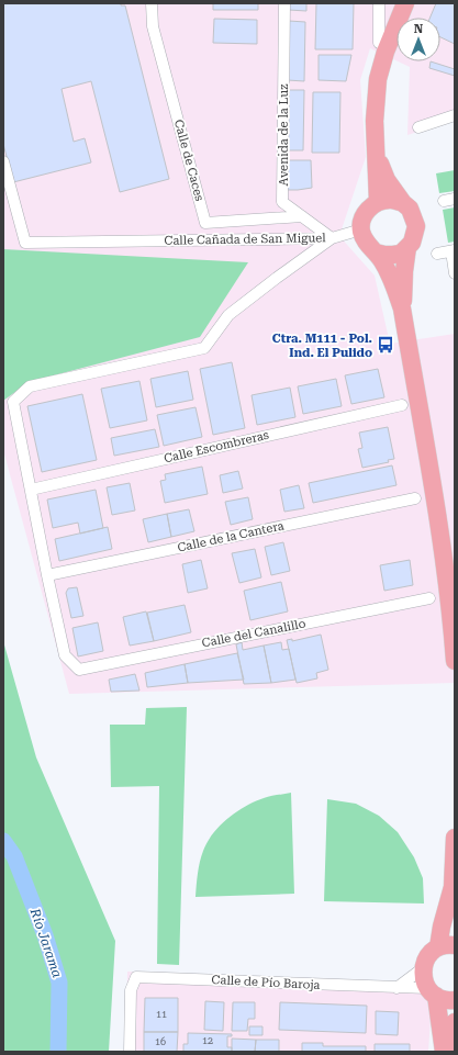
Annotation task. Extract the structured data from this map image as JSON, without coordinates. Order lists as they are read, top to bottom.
{
  "streets": {
    "street": [
      "Avenida de la Luz",
      "Calle de Caces",
      "Calle Cañada de San Miguel",
      "Calle Escombreras",
      "Calle de la Cantera",
      "Calle del Canalillo",
      "Calle de Pío Baroja"
    ]
  },
  "crossings": [
    ["Avenida de la Luz", "Calle de Caces"],
    ["Avenida de la Luz", "Calle Cañada de San Miguel"],
    ["Calle Cañada de San Miguel", "Calle Escombreras"],
    ["Calle de la Cantera", "Calle del Canalillo"]
  ],
  "water": ["Río Jarama"],
  "places": {
    "bus stop": ["Ctra. M111 - Pol. Ind. El Pulido"]
  },
  "house_numbers": ["11", "12", "16"],
  "north": "top"
}
